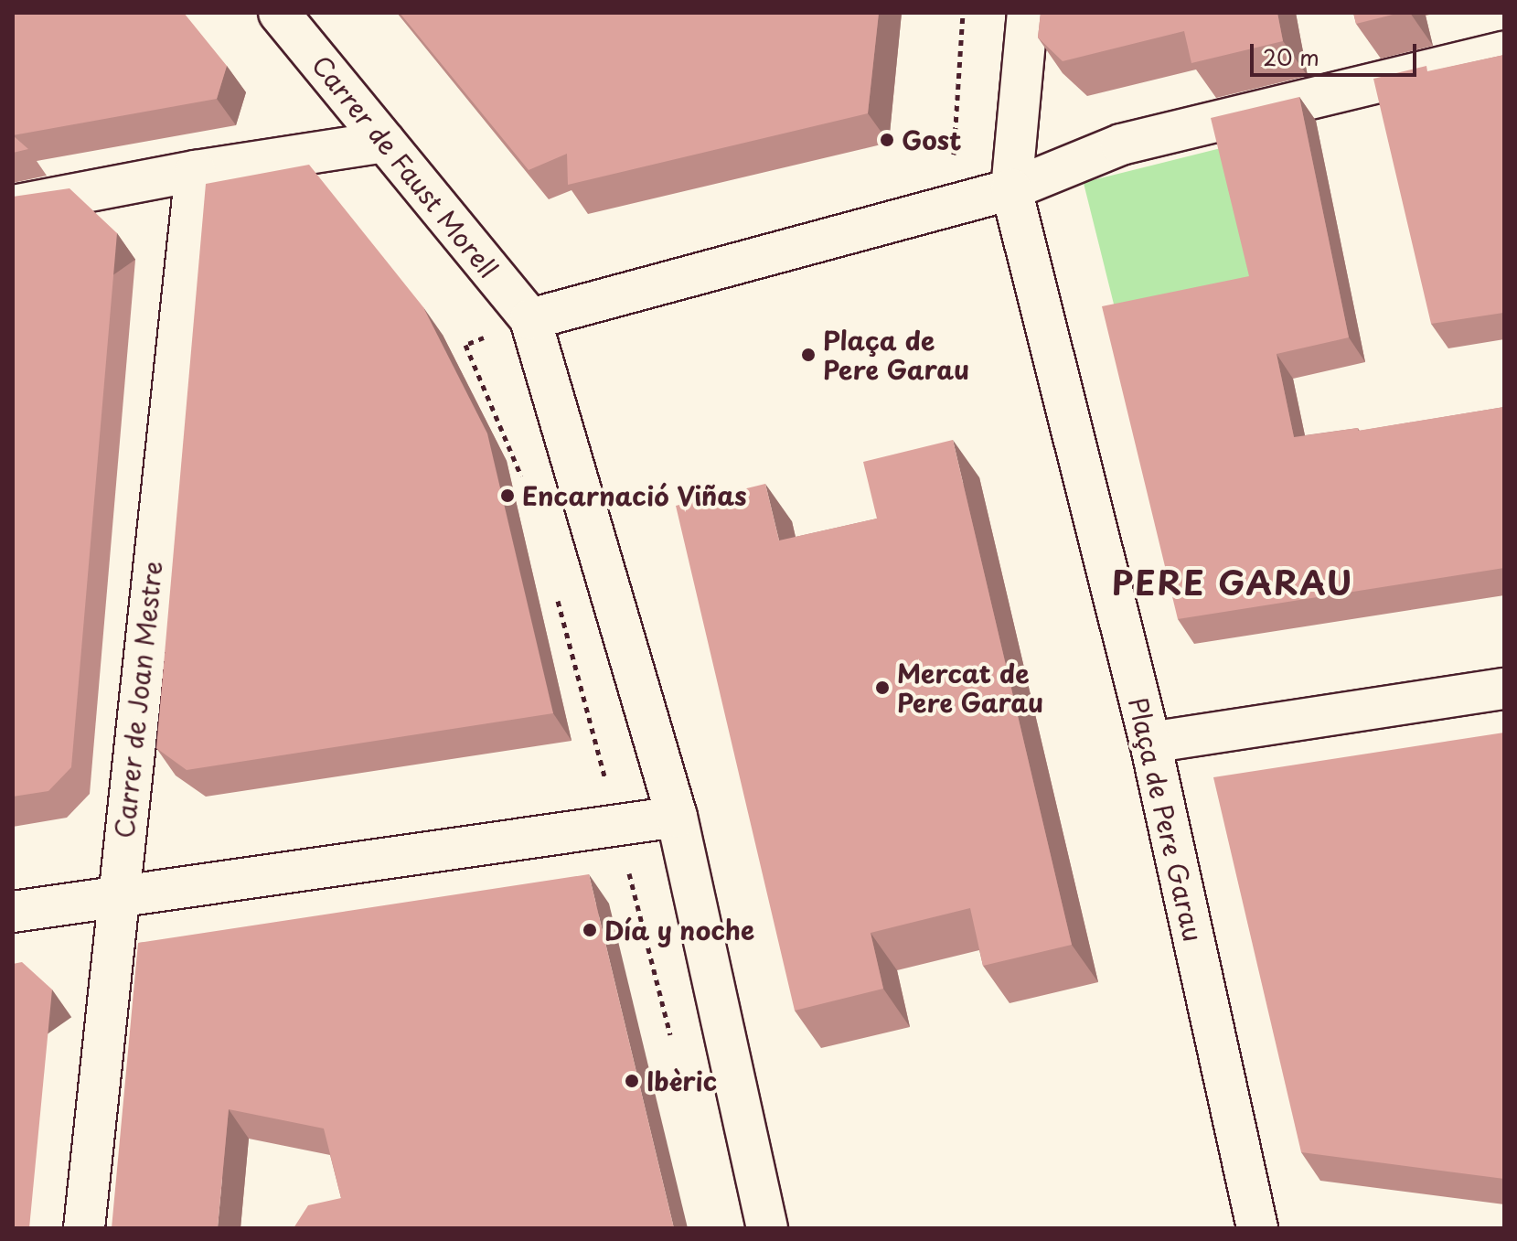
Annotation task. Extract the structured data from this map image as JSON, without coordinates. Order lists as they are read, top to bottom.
{
  "streets": {
    "street": ["Carrer de Faust Morell", "Carrer de Joan Mestre", "Plaça de Pere Garau"]
  },
  "districts": ["PERE GARAU"],
  "places": [
    "Gost",
    "Plaça de Pere Garau",
    "Encarnació Viñas",
    "Mercat de Pere Garau",
    "Día y noche",
    "Ibèric"
  ],
  "scale_bar": "20 m"
}
